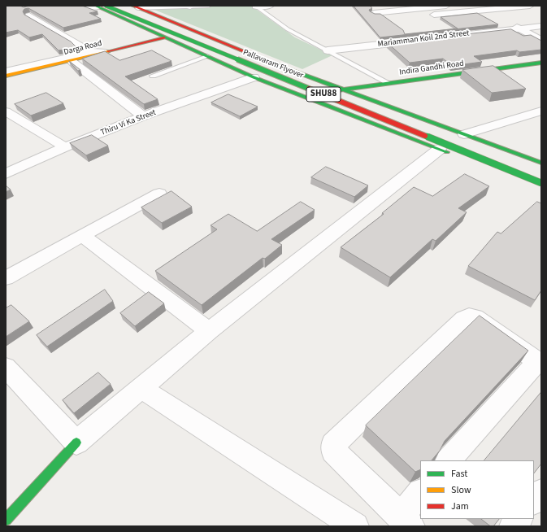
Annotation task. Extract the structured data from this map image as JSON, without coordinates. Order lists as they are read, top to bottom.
{
  "streets": {
    "main road": [
      "Darga Road",
      "Pallavaram Flyover",
      "Indira Gandhi Road",
      "SHU88"
    ],
    "street": ["Mariamman Koil 2nd Street", "Thiru Vi Ka Street"]
  },
  "legend": ["Fast", "Slow", "Jam"]
}
